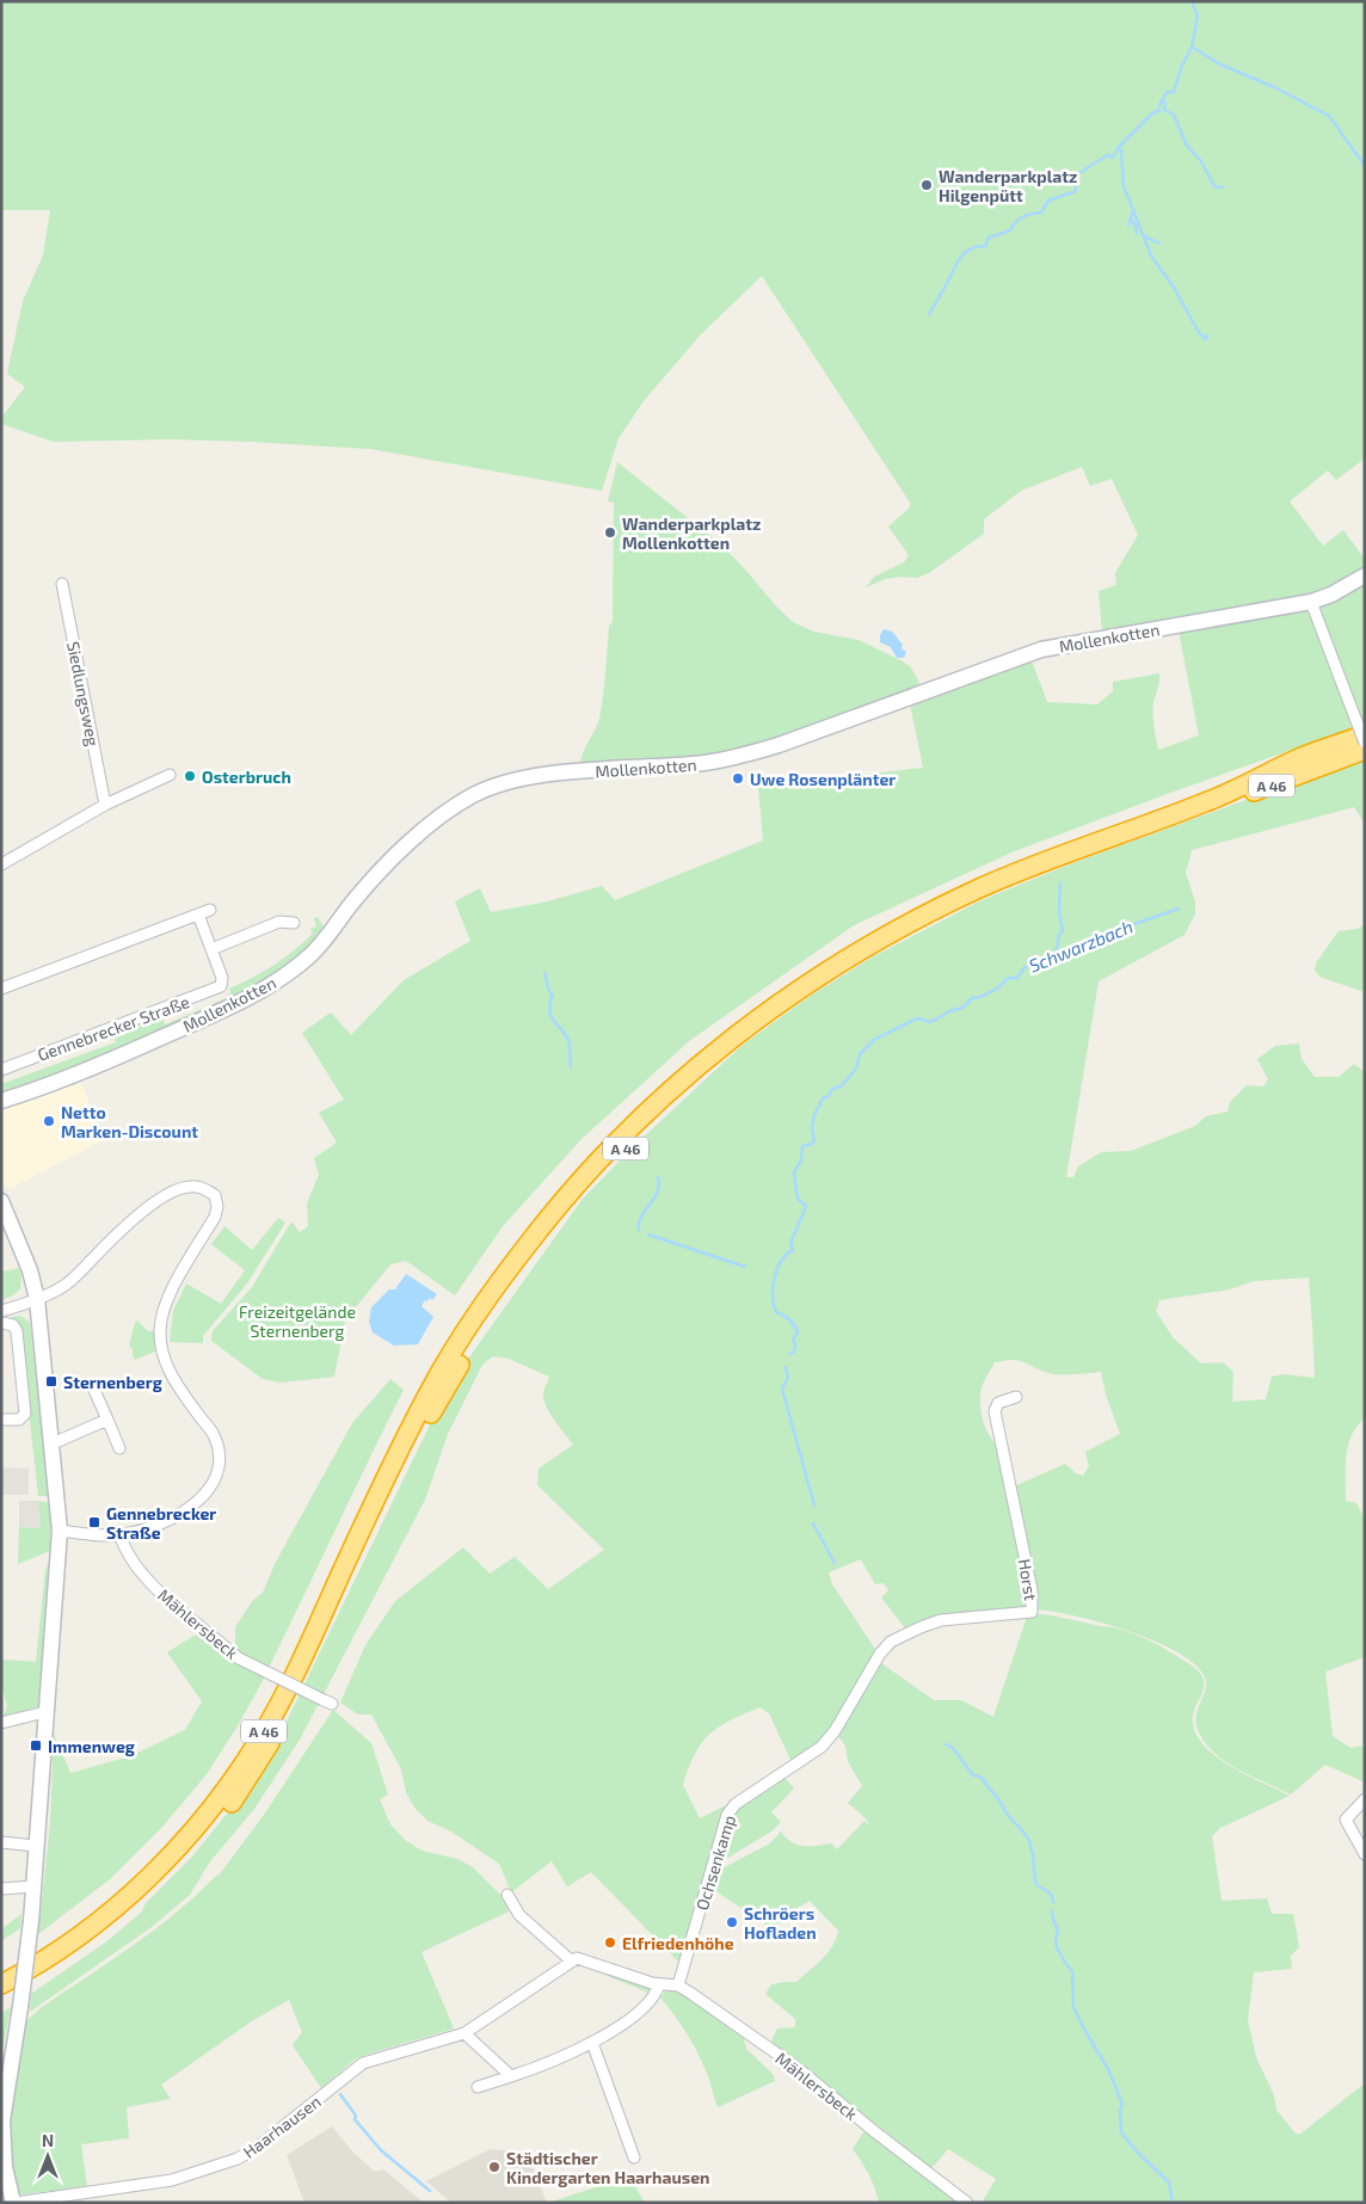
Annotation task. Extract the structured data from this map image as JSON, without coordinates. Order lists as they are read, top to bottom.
{
  "streets": {
    "highway": ["A 46"],
    "main road": ["Mollenkotten"],
    "street": [
      "Siedlungsweg",
      "Gennebrecker Straße",
      "Horst",
      "Mählersbeck",
      "Ochsenkamp",
      "Haarhausen"
    ]
  },
  "crossings": [
    ["Horst", "Ochsenkamp"],
    ["Mählersbeck", "Ochsenkamp"]
  ],
  "water": ["Schwarzbach"],
  "parks": ["Freizeitgelände Sternenberg"],
  "places": {
    "other": [
      "Wanderparkplatz Hilgenpütt",
      "Wanderparkplatz Mollenkotten",
      "Osterbruch",
      "Uwe Rosenplänter",
      "Netto Marken-Discount",
      "Schröers Hofladen",
      "Elfriedenhöhe",
      "Städtischer Kindergarten Haarhausen"
    ],
    "transit": ["Sternenberg", "Gennebrecker Straße", "Immenweg"]
  },
  "north": "top"
}
